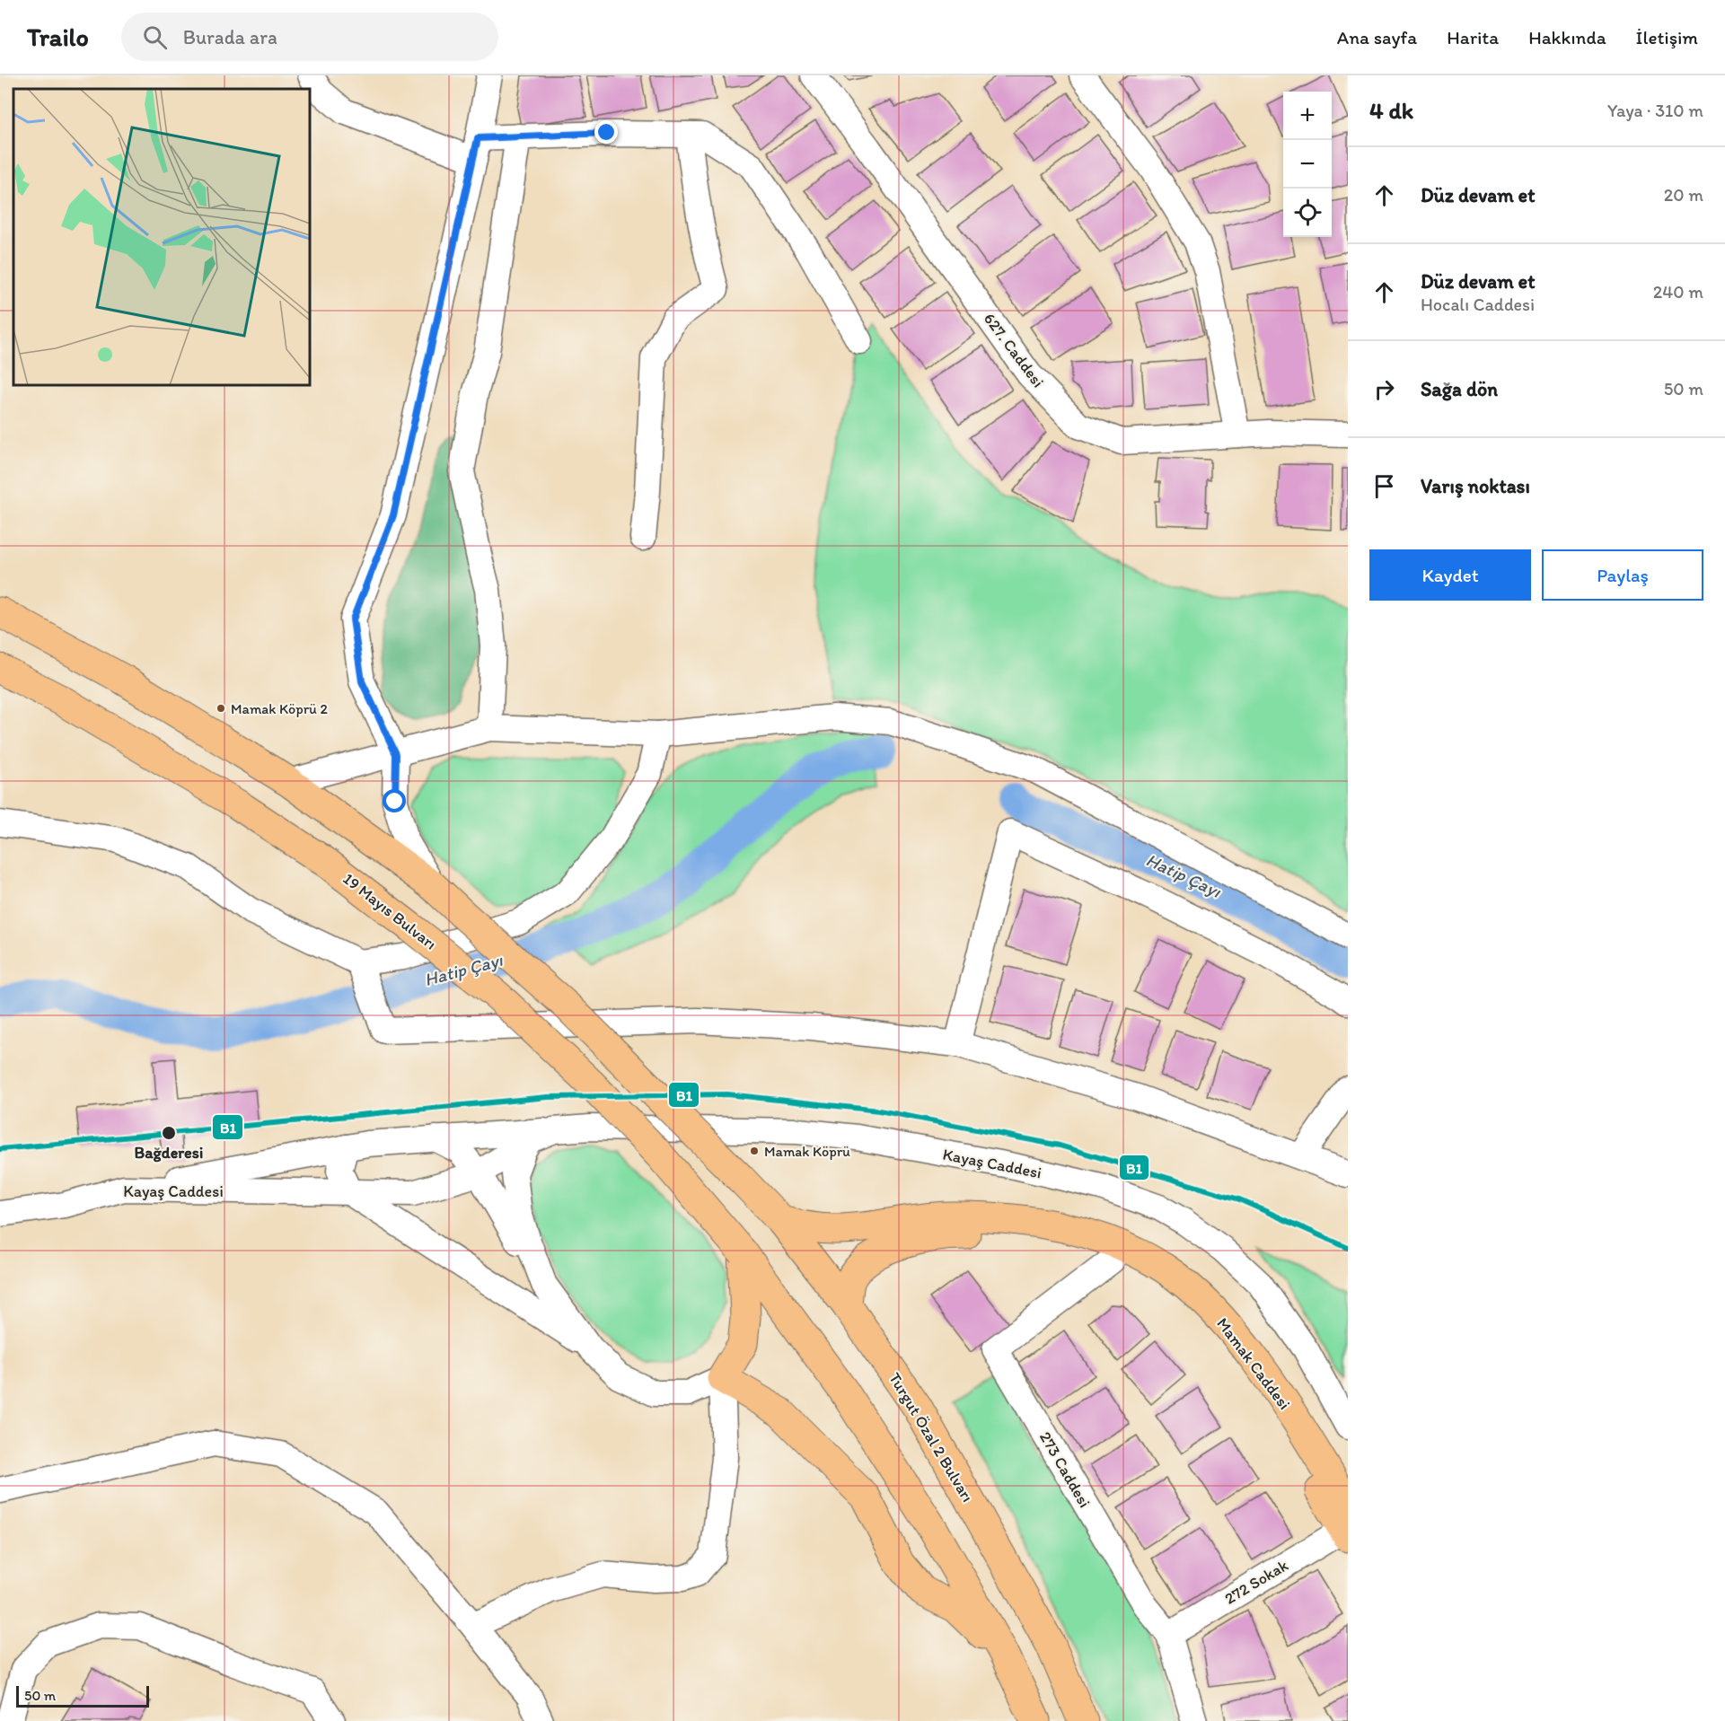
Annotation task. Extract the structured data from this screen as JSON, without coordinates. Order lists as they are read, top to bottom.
{
  "streets": {
    "main road": ["19 Mayıs Bulvarı", "Mamak Caddesi", "Turgut Özal 2 Bulvarı"],
    "street": [
      "627. Caddesi",
      "Kayaş Caddesi",
      "273 Caddesi",
      "272 Sokak"
    ]
  },
  "crossings": [
    ["Mamak Caddesi", "Turgut Özal 2 Bulvarı"],
    ["Mamak Caddesi", "273 Caddesi"],
    ["Mamak Caddesi", "272 Sokak"],
    ["273 Caddesi", "272 Sokak"]
  ],
  "water": ["Hatip Çayı"],
  "places": ["Mamak Köprü 2", "Bağderesi", "Mamak Köprü"],
  "lines": ["transit line B1"],
  "scale_bar": "50 m",
  "page": {
    "header": "Trailo",
    "search": "Burada ara",
    "nav": [
      "Ana sayfa",
      "Harita",
      "Hakkında",
      "İletişim"
    ],
    "heading": ["4 dk", "Yaya · 310 m"],
    "map_buttons": ["+", "−"],
    "list": [
      ["Düz devam et", "20 m"],
      ["Düz devam et", "Hocalı Caddesi", "240 m"],
      ["Sağa dön", "50 m"],
      "Varış noktası"
    ],
    "buttons": ["Kaydet", "Paylaş"],
    "scale": "50 m"
  }
}
